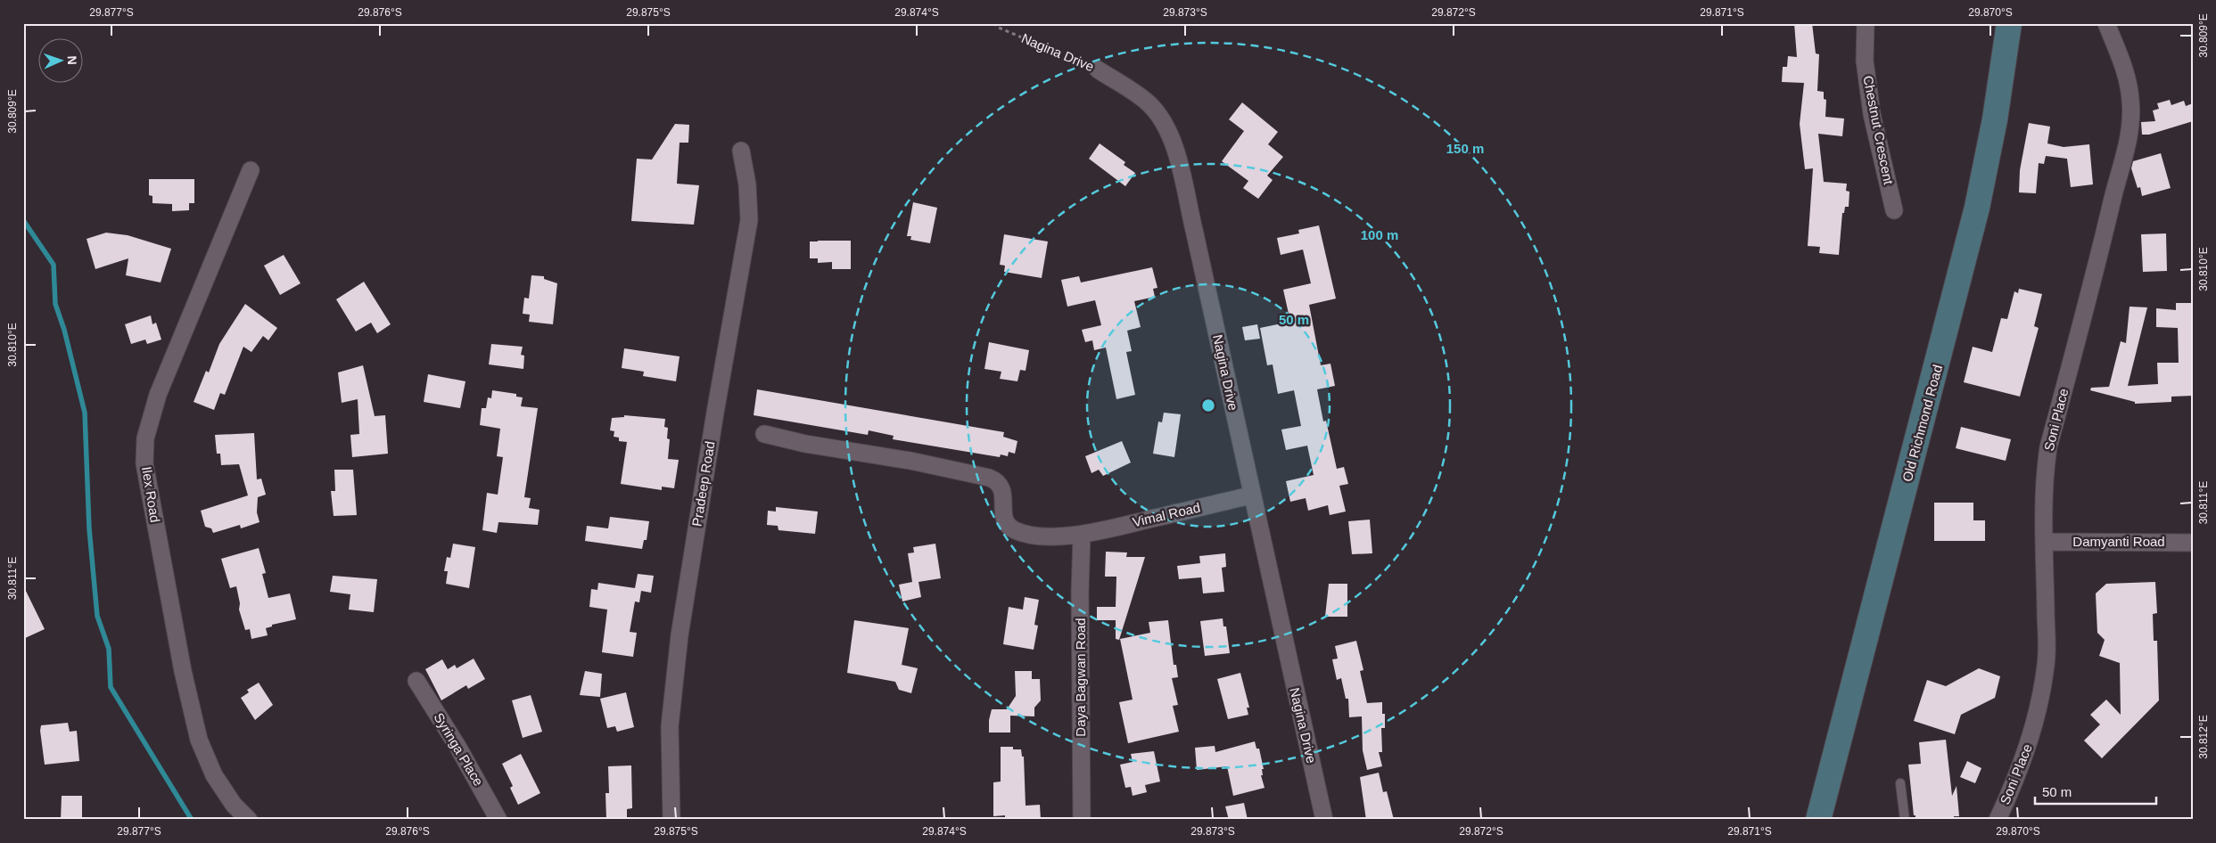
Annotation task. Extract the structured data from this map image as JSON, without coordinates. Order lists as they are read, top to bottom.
{
  "streets": {
    "street": [
      "Nagina Drive",
      "Chestnut Crescent",
      "Soni Place",
      "Old Richmond Road",
      "Pradeep Road",
      "Ilex Road",
      "Vimal Road",
      "Damyanti Road",
      "Daya Bagwan Road",
      "Syringa Place"
    ]
  },
  "crossings": [
    ["Nagina Drive", "Vimal Road"],
    ["Soni Place", "Damyanti Road"],
    ["Vimal Road", "Daya Bagwan Road"]
  ],
  "scale_bar": "50 m",
  "north": "right",
  "coordinates": [
    "29.877°S",
    "29.876°S",
    "29.875°S",
    "29.874°S",
    "29.873°S",
    "29.872°S",
    "29.871°S",
    "29.870°S",
    "30.809°E",
    "30.810°E",
    "30.811°E",
    "30.812°E"
  ],
  "rings": ["150 m", "100 m", "50 m"]
}
